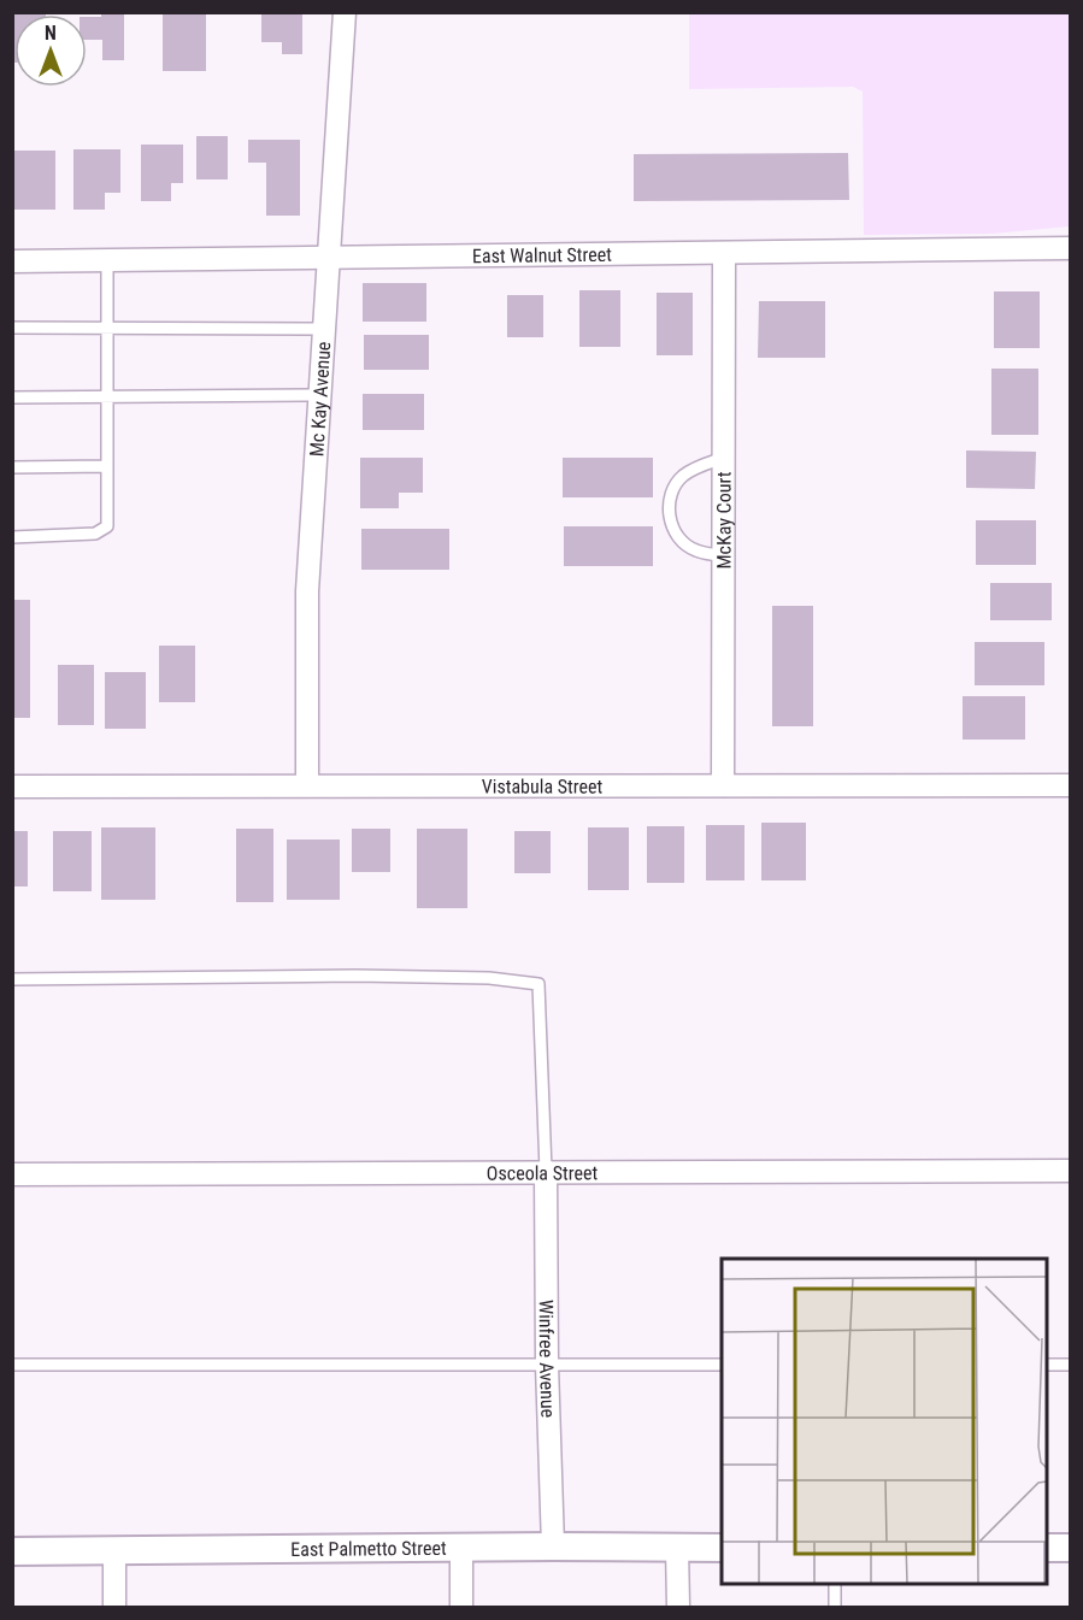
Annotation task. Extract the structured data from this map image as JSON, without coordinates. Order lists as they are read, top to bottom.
{
  "streets": {
    "street": [
      "East Walnut Street",
      "Mc Kay Avenue",
      "McKay Court",
      "Vistabula Street",
      "Osceola Street",
      "Winfree Avenue",
      "East Palmetto Street"
    ]
  },
  "crossings": [
    ["East Walnut Street", "Mc Kay Avenue"],
    ["East Walnut Street", "McKay Court"],
    ["Mc Kay Avenue", "Vistabula Street"],
    ["McKay Court", "Vistabula Street"],
    ["Osceola Street", "Winfree Avenue"],
    ["Winfree Avenue", "East Palmetto Street"]
  ],
  "north": "top"
}
